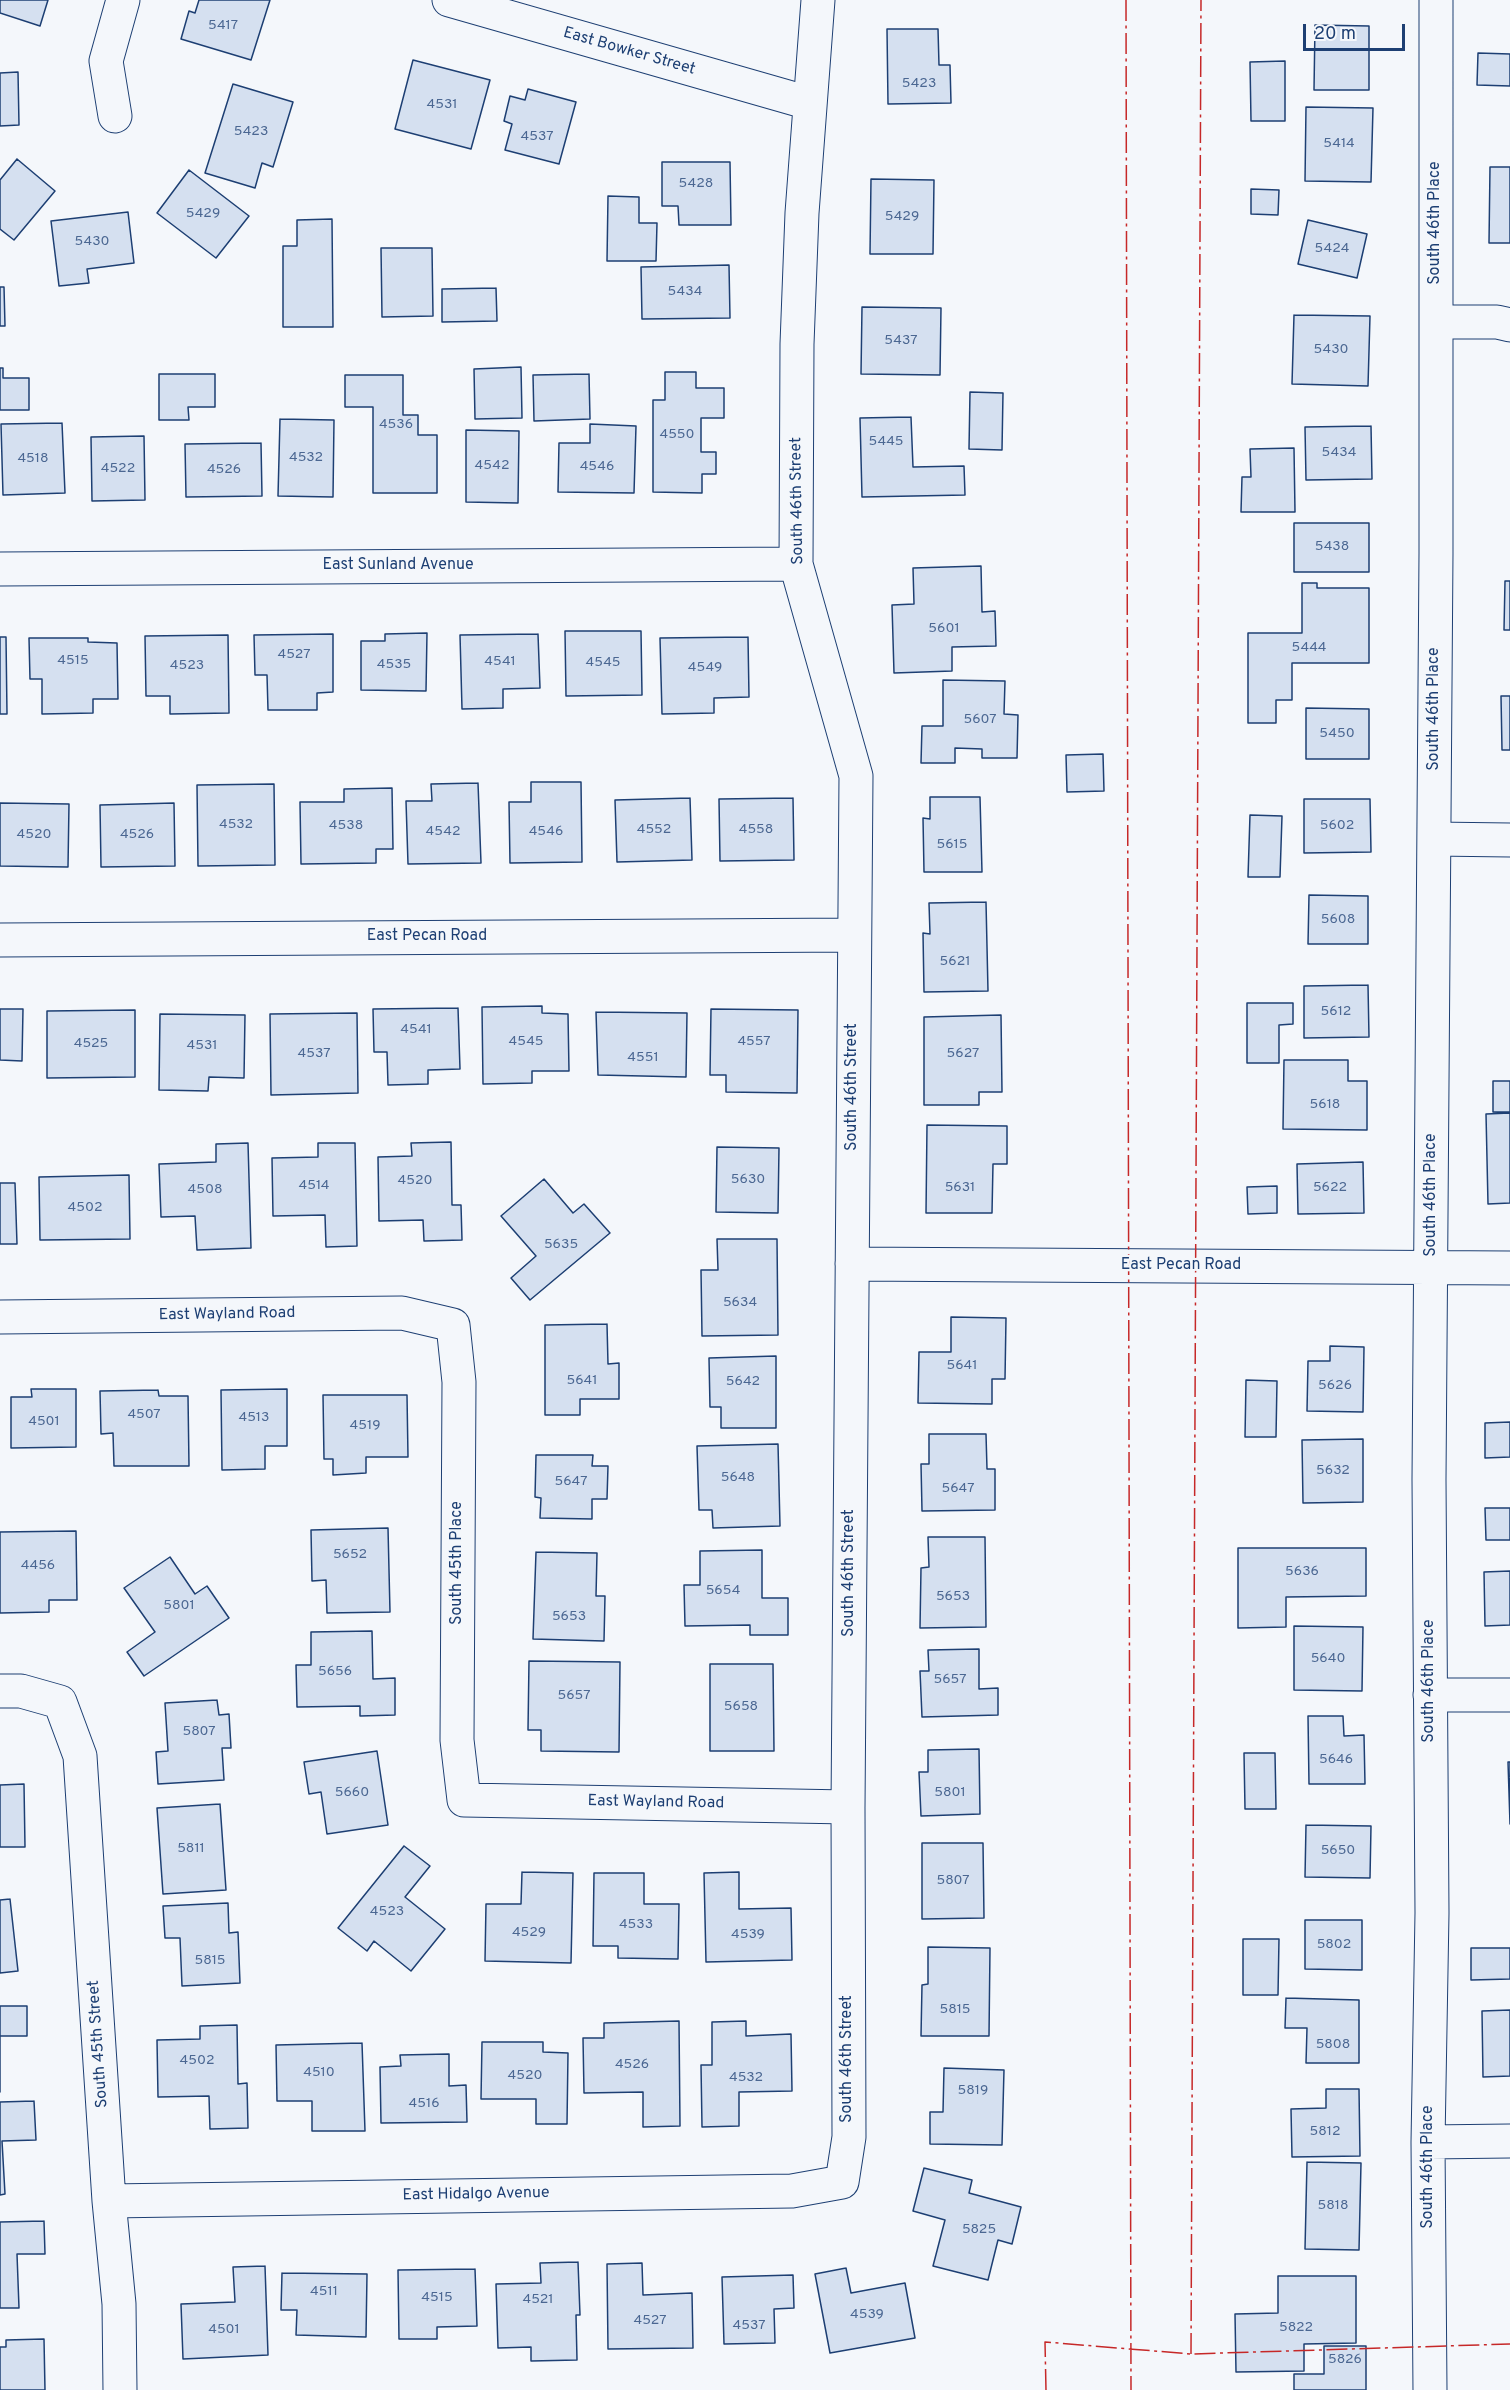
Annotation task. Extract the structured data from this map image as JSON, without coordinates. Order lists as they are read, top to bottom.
{
  "streets": {
    "street": [
      "East Bowker Street",
      "South 46th Place",
      "South 46th Street",
      "East Sunland Avenue",
      "East Pecan Road",
      "East Wayland Road",
      "South 45th Place",
      "South 45th Street",
      "East Hidalgo Avenue"
    ]
  },
  "crossings": [
    ["East Bowker Street", "South 46th Street"],
    ["South 46th Place", "East Pecan Road"],
    ["South 46th Street", "East Sunland Avenue"],
    ["South 46th Street", "East Pecan Road"],
    ["South 46th Street", "East Wayland Road"],
    ["South 46th Street", "East Hidalgo Avenue"],
    ["East Wayland Road", "South 45th Place"],
    ["South 45th Street", "East Hidalgo Avenue"]
  ],
  "house_numbers": [
    "5417",
    "5423",
    "4531",
    "5423",
    "4537",
    "5414",
    "5428",
    "5429",
    "5429",
    "5430",
    "5424",
    "5434",
    "5437",
    "5430",
    "4536",
    "4550",
    "5445",
    "5434",
    "4532",
    "4518",
    "4542",
    "4546",
    "4522",
    "4526",
    "5438",
    "5601",
    "5444",
    "4527",
    "4515",
    "4541",
    "4545",
    "4535",
    "4523",
    "4549",
    "5607",
    "5450",
    "4532",
    "4538",
    "5602",
    "4552",
    "4558",
    "4542",
    "4546",
    "4520",
    "4526",
    "5615",
    "5608",
    "5621",
    "5612",
    "4541",
    "4545",
    "4557",
    "4525",
    "4531",
    "4537",
    "5627",
    "4551",
    "5618",
    "5630",
    "4520",
    "4514",
    "5631",
    "5622",
    "4508",
    "4502",
    "5635",
    "5634",
    "5641",
    "5641",
    "5642",
    "5626",
    "4507",
    "4513",
    "4501",
    "4519",
    "5632",
    "5648",
    "5647",
    "5647",
    "5652",
    "4456",
    "5636",
    "5654",
    "5653",
    "5801",
    "5653",
    "5640",
    "5656",
    "5657",
    "5657",
    "5658",
    "5807",
    "5646",
    "5660",
    "5801",
    "5811",
    "5650",
    "5807",
    "4523",
    "4533",
    "4529",
    "4539",
    "5802",
    "5815",
    "5815",
    "5808",
    "4502",
    "4526",
    "4510",
    "4520",
    "4532",
    "5819",
    "4516",
    "5812",
    "5818",
    "5825",
    "4511",
    "4515",
    "4521",
    "4539",
    "4527",
    "4537",
    "5822",
    "4501",
    "5826"
  ],
  "scale_bar": "20 m"
}
